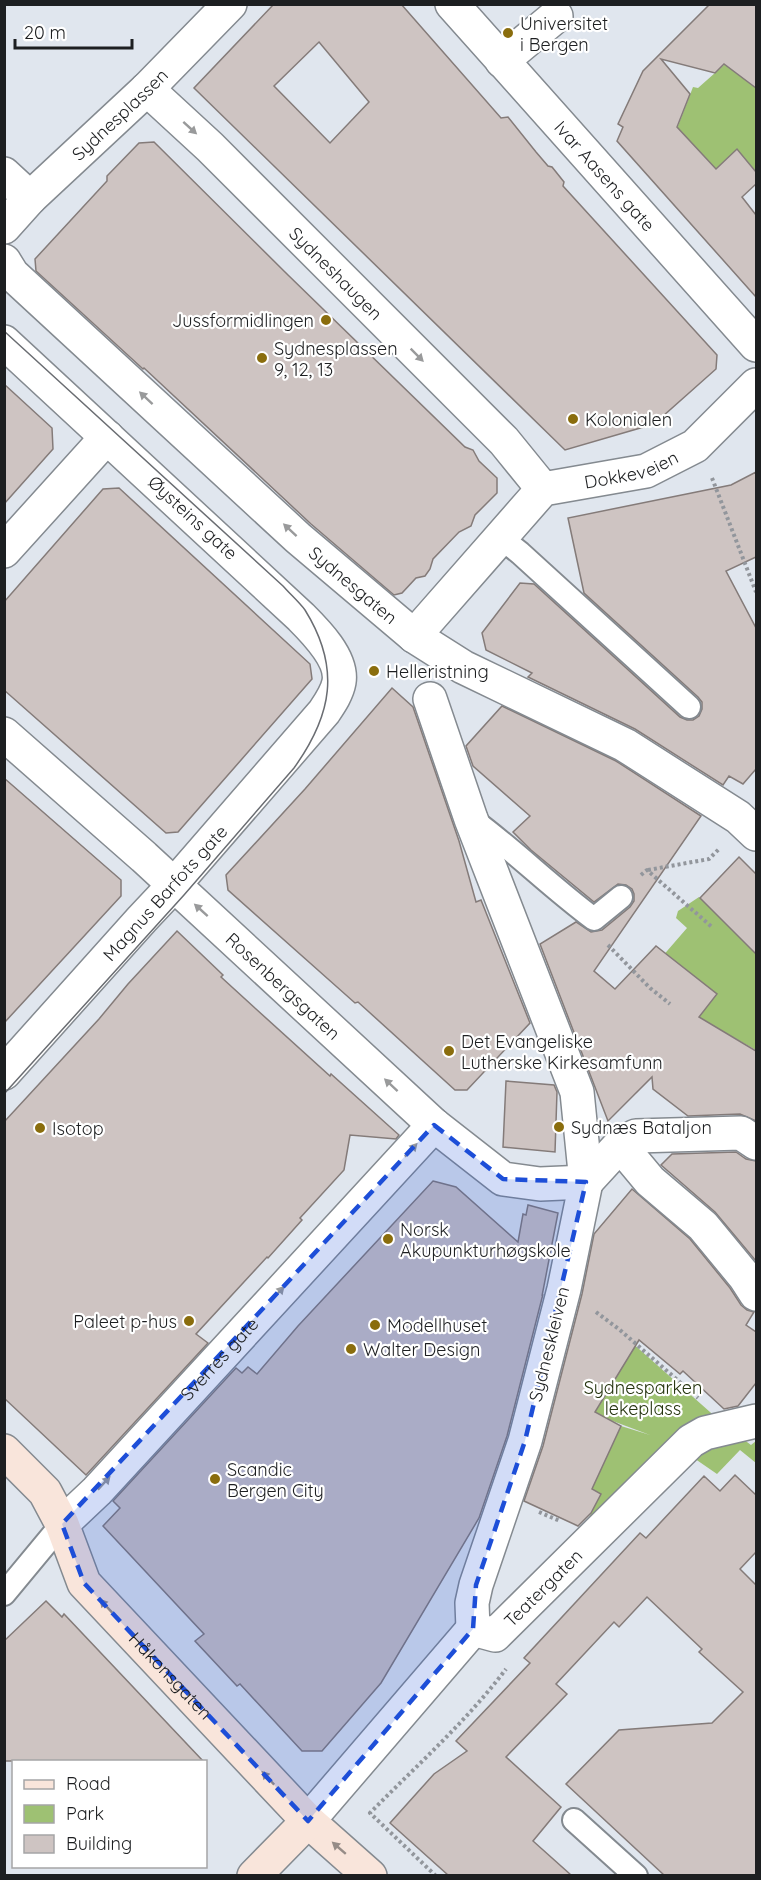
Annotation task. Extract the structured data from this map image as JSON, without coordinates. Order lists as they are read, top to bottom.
{
  "streets": {
    "main road": ["Håkonsgaten"],
    "street": [
      "Sydnesplassen",
      "Ivar Aasens gate",
      "Sydneshaugen",
      "Dokkeveien",
      "Øysteins gate",
      "Sydnesgaten",
      "Magnus Barfots gate",
      "Rosenbergsgaten",
      "Sydneskleiven",
      "Sverres gate",
      "Teatergaten"
    ]
  },
  "crossings": [
    ["Sydnesplassen", "Sydneshaugen"],
    ["Sydneshaugen", "Dokkeveien"],
    ["Øysteins gate", "Magnus Barfots gate"],
    ["Magnus Barfots gate", "Rosenbergsgaten"],
    ["Rosenbergsgaten", "Sydneskleiven"],
    ["Rosenbergsgaten", "Sverres gate"],
    ["Sydneskleiven", "Teatergaten"],
    ["Sverres gate", "Håkonsgaten"]
  ],
  "one_way": [
    "Sydneshaugen",
    "Sydnesgaten",
    "Rosenbergsgaten",
    "Sverres gate",
    "Håkonsgaten"
  ],
  "parks": ["Sydnesparken lekeplass"],
  "places": [
    "Universitet i Bergen",
    "Jussformidlingen",
    "Sydnesplassen 9, 12, 13",
    "Kolonialen",
    "Helleristning",
    "Det Evangeliske Lutherske Kirkesamfunn",
    "Sydnæs Bataljon",
    "Isotop",
    "Norsk Akupunkturhøgskole",
    "Paleet p-hus",
    "Modellhuset",
    "Walter Design",
    "Scandic Bergen City"
  ],
  "legend": ["Road", "Park", "Building"],
  "scale_bar": "20 m"
}
